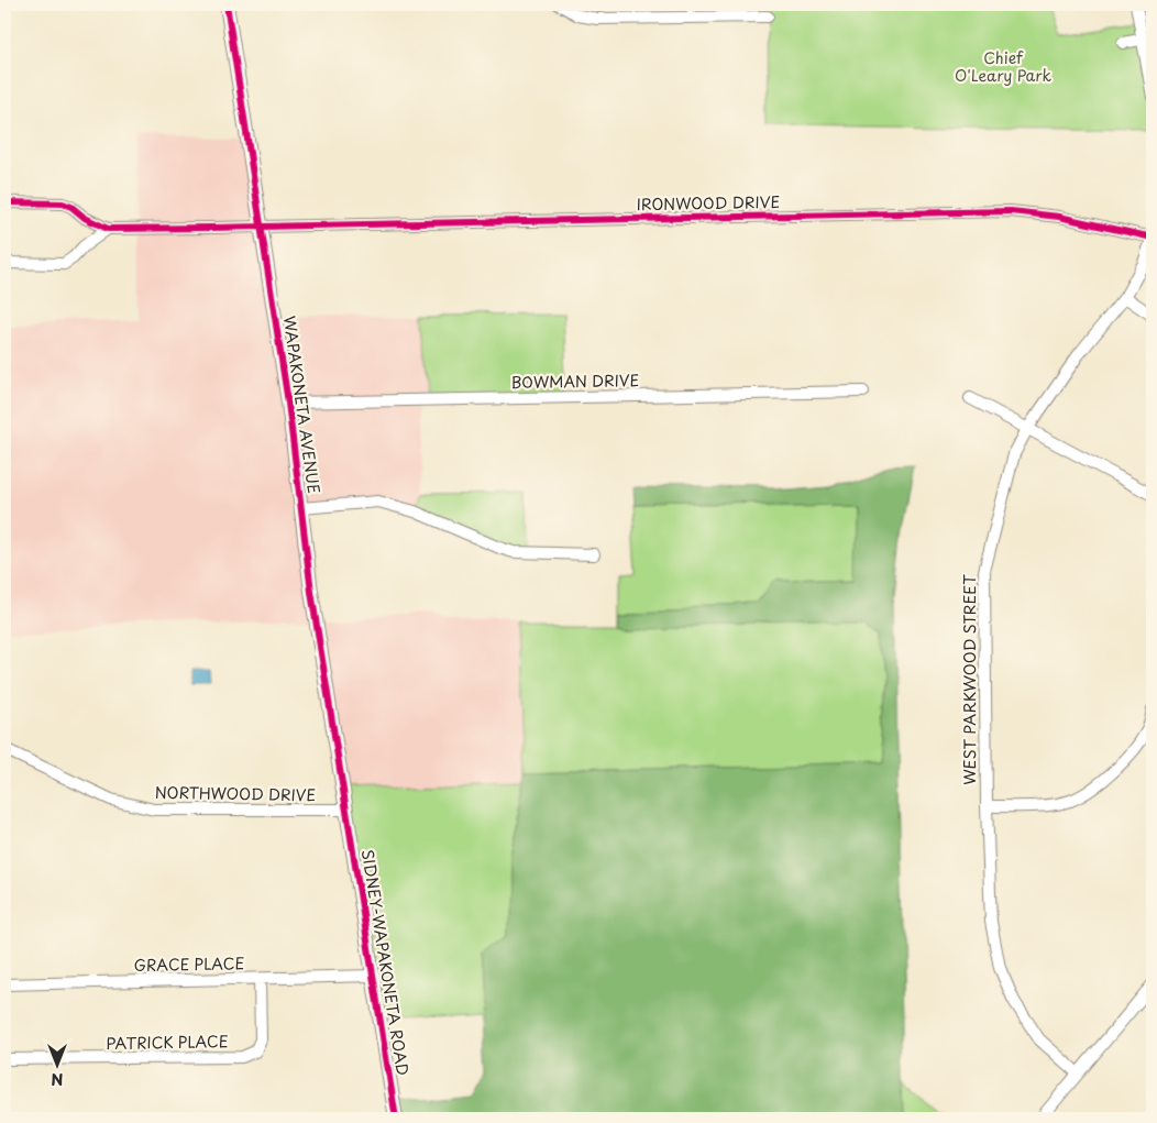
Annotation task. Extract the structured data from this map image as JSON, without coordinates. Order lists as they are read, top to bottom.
{
  "streets": {
    "main road": ["WAPAKONETA AVENUE", "SIDNEY-WAPAKONETA ROAD"],
    "street": [
      "IRONWOOD DRIVE",
      "BOWMAN DRIVE",
      "WEST PARKWOOD STREET",
      "NORTHWOOD DRIVE",
      "GRACE PLACE",
      "PATRICK PLACE"
    ]
  },
  "crossings": [
    ["IRONWOOD DRIVE", "WAPAKONETA AVENUE"],
    ["IRONWOOD DRIVE", "WEST PARKWOOD STREET"],
    ["BOWMAN DRIVE", "WAPAKONETA AVENUE"],
    ["WAPAKONETA AVENUE", "NORTHWOOD DRIVE"],
    ["WAPAKONETA AVENUE", "SIDNEY-WAPAKONETA ROAD"],
    ["NORTHWOOD DRIVE", "SIDNEY-WAPAKONETA ROAD"],
    ["SIDNEY-WAPAKONETA ROAD", "GRACE PLACE"],
    ["GRACE PLACE", "PATRICK PLACE"]
  ],
  "parks": ["Chief O'Leary Park"],
  "north": "bottom"
}
